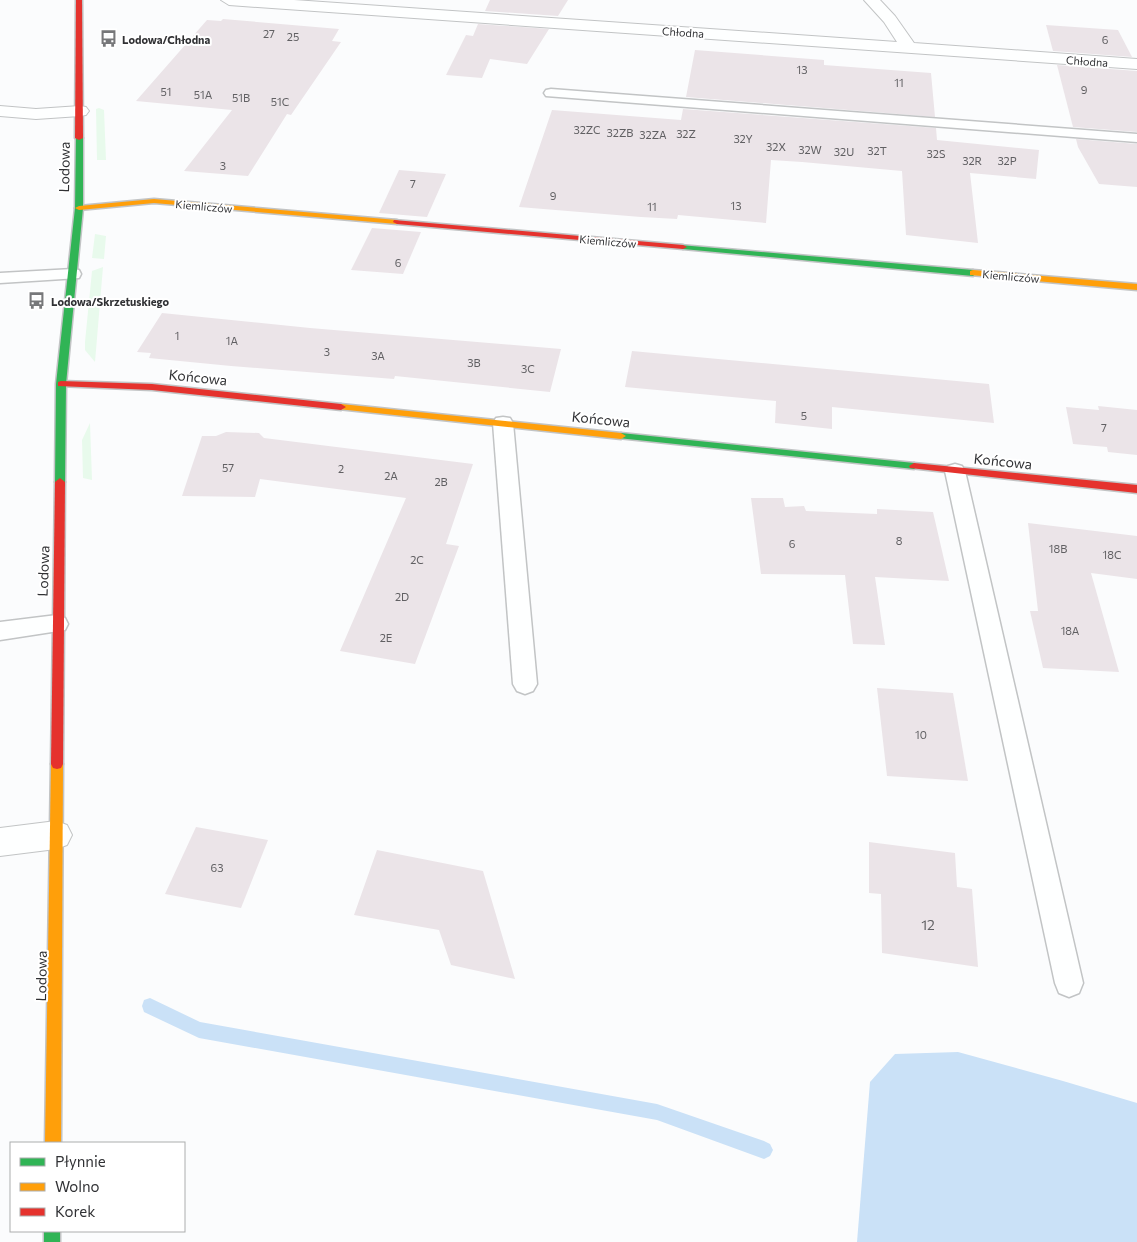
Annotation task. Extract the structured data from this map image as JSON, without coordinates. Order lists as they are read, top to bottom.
{
  "streets": {
    "street": [
      "Chłodna",
      "Lodowa",
      "Kiemliczów",
      "Końcowa"
    ]
  },
  "crossings": [
    ["Lodowa", "Kiemliczów"],
    ["Lodowa", "Końcowa"]
  ],
  "places": {
    "bus stop": ["Lodowa/Chłodna", "Lodowa/Skrzetuskiego"]
  },
  "house_numbers": [
    "27",
    "25",
    "6",
    "13",
    "11",
    "9",
    "51",
    "51A",
    "51B",
    "51C",
    "32ZC",
    "32ZB",
    "32Z",
    "32ZA",
    "32Y",
    "32X",
    "32W",
    "32T",
    "32U",
    "32S",
    "32R",
    "32P",
    "3",
    "7",
    "9",
    "13",
    "11",
    "6",
    "1",
    "1A",
    "3",
    "3A",
    "3B",
    "3C",
    "5",
    "7",
    "57",
    "2",
    "2A",
    "2B",
    "8",
    "6",
    "18B",
    "18C",
    "2C",
    "2D",
    "18A",
    "2E",
    "10",
    "63",
    "12"
  ],
  "legend": ["Płynnie", "Wolno", "Korek"]
}
